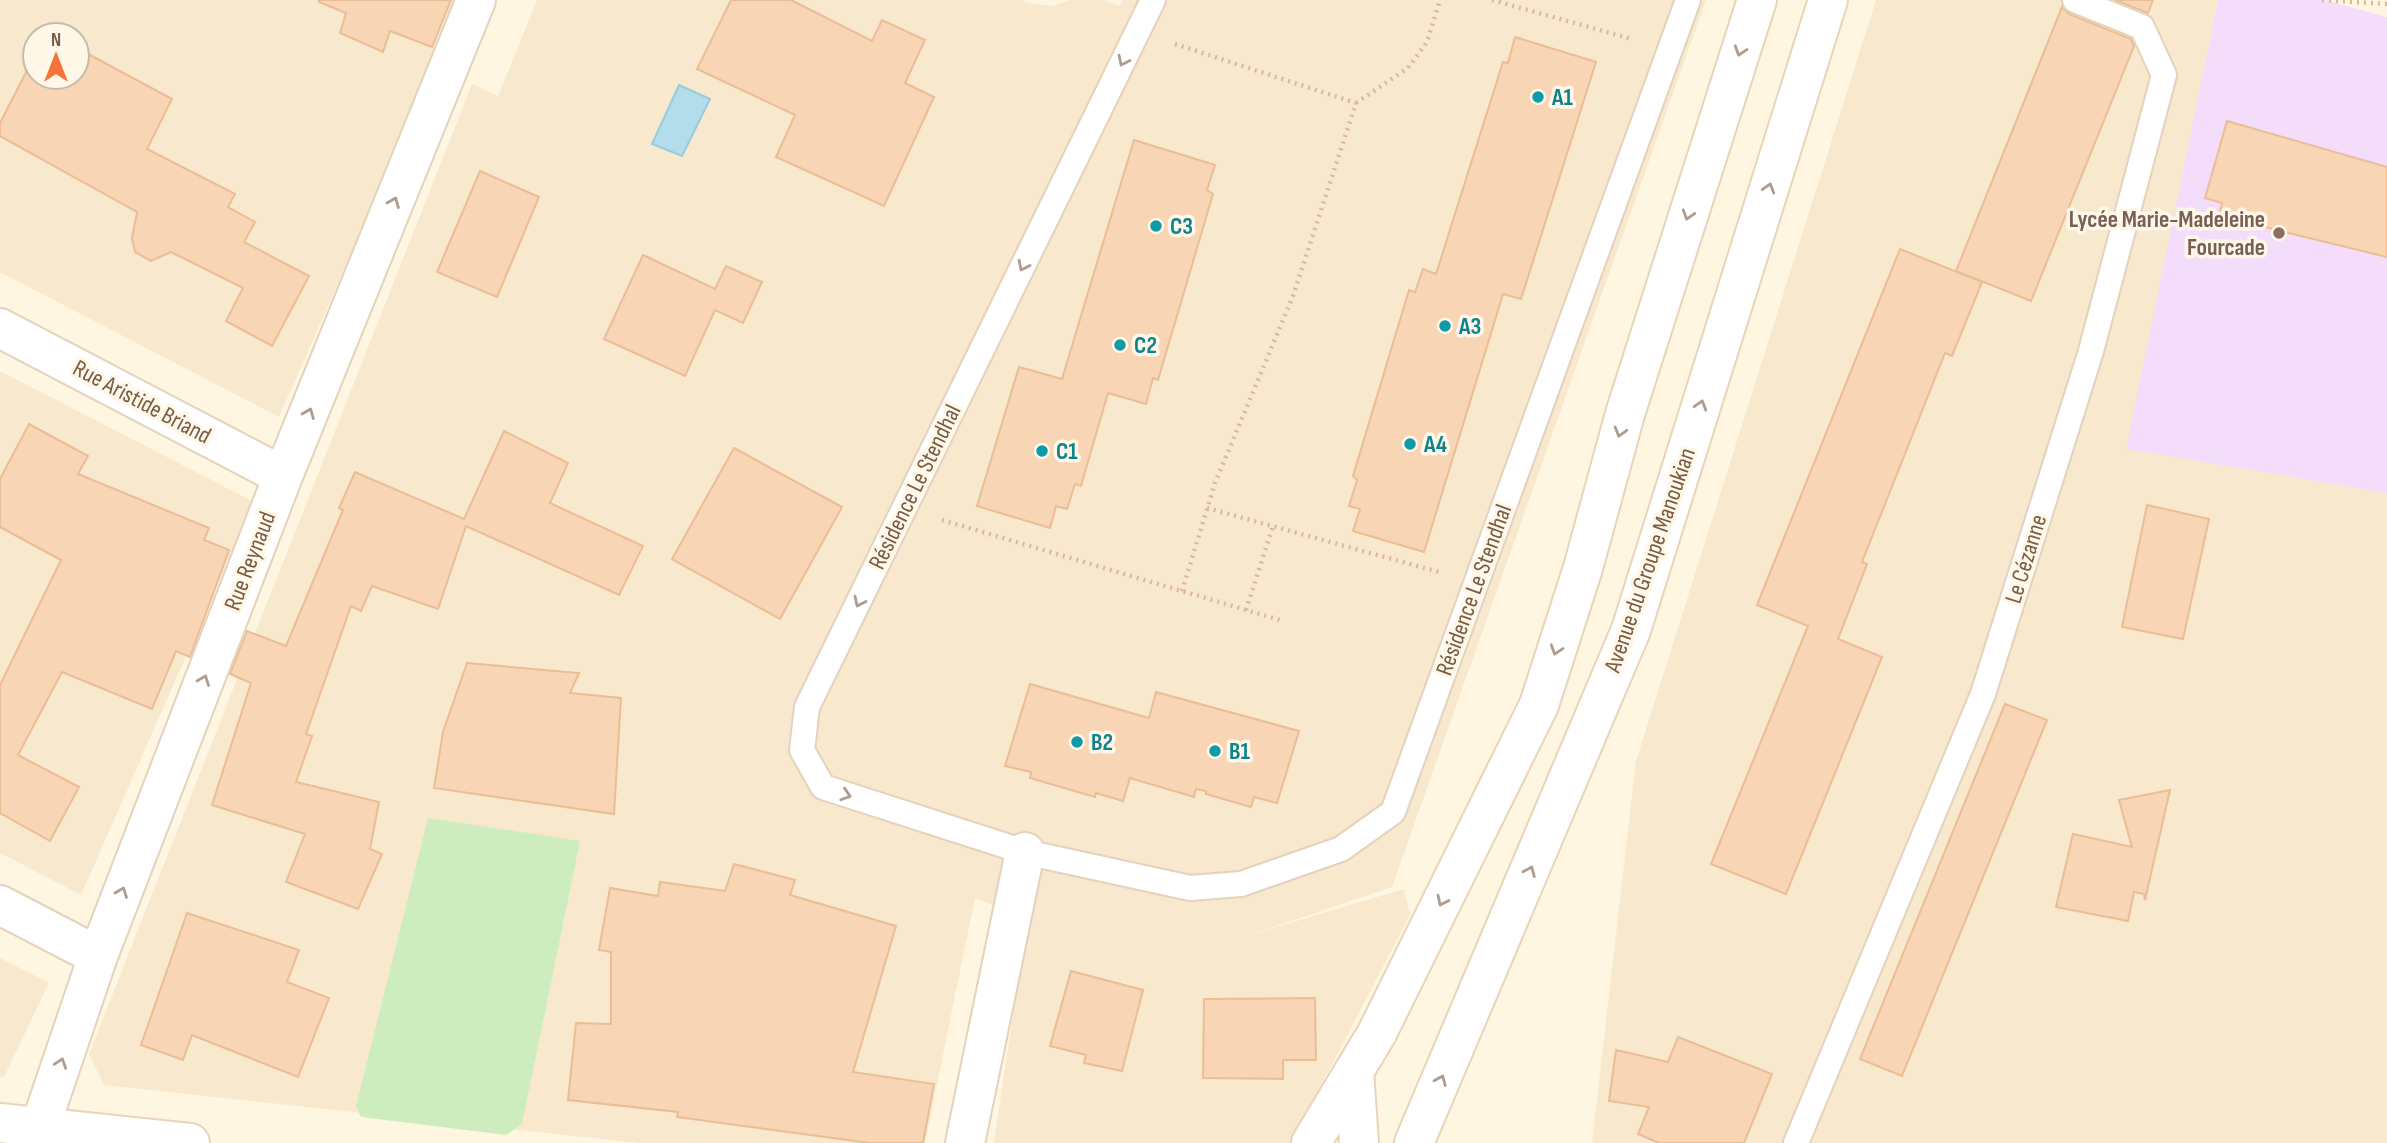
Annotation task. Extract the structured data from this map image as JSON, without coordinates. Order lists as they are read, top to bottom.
{
  "streets": {
    "main road": ["Rue Aristide Briand", "Avenue du Groupe Manoukian", "Rue Reynaud"],
    "lane": ["Résidence Le Stendhal", "Le Cézanne"]
  },
  "crossings": [
    ["Rue Aristide Briand", "Rue Reynaud"]
  ],
  "one_way": ["Rue Reynaud"],
  "places": [
    "A1",
    "C3",
    "Lycée Marie-Madeleine Fourcade",
    "A3",
    "C2",
    "A4",
    "C1",
    "B2",
    "B1"
  ],
  "north": "top"
}
